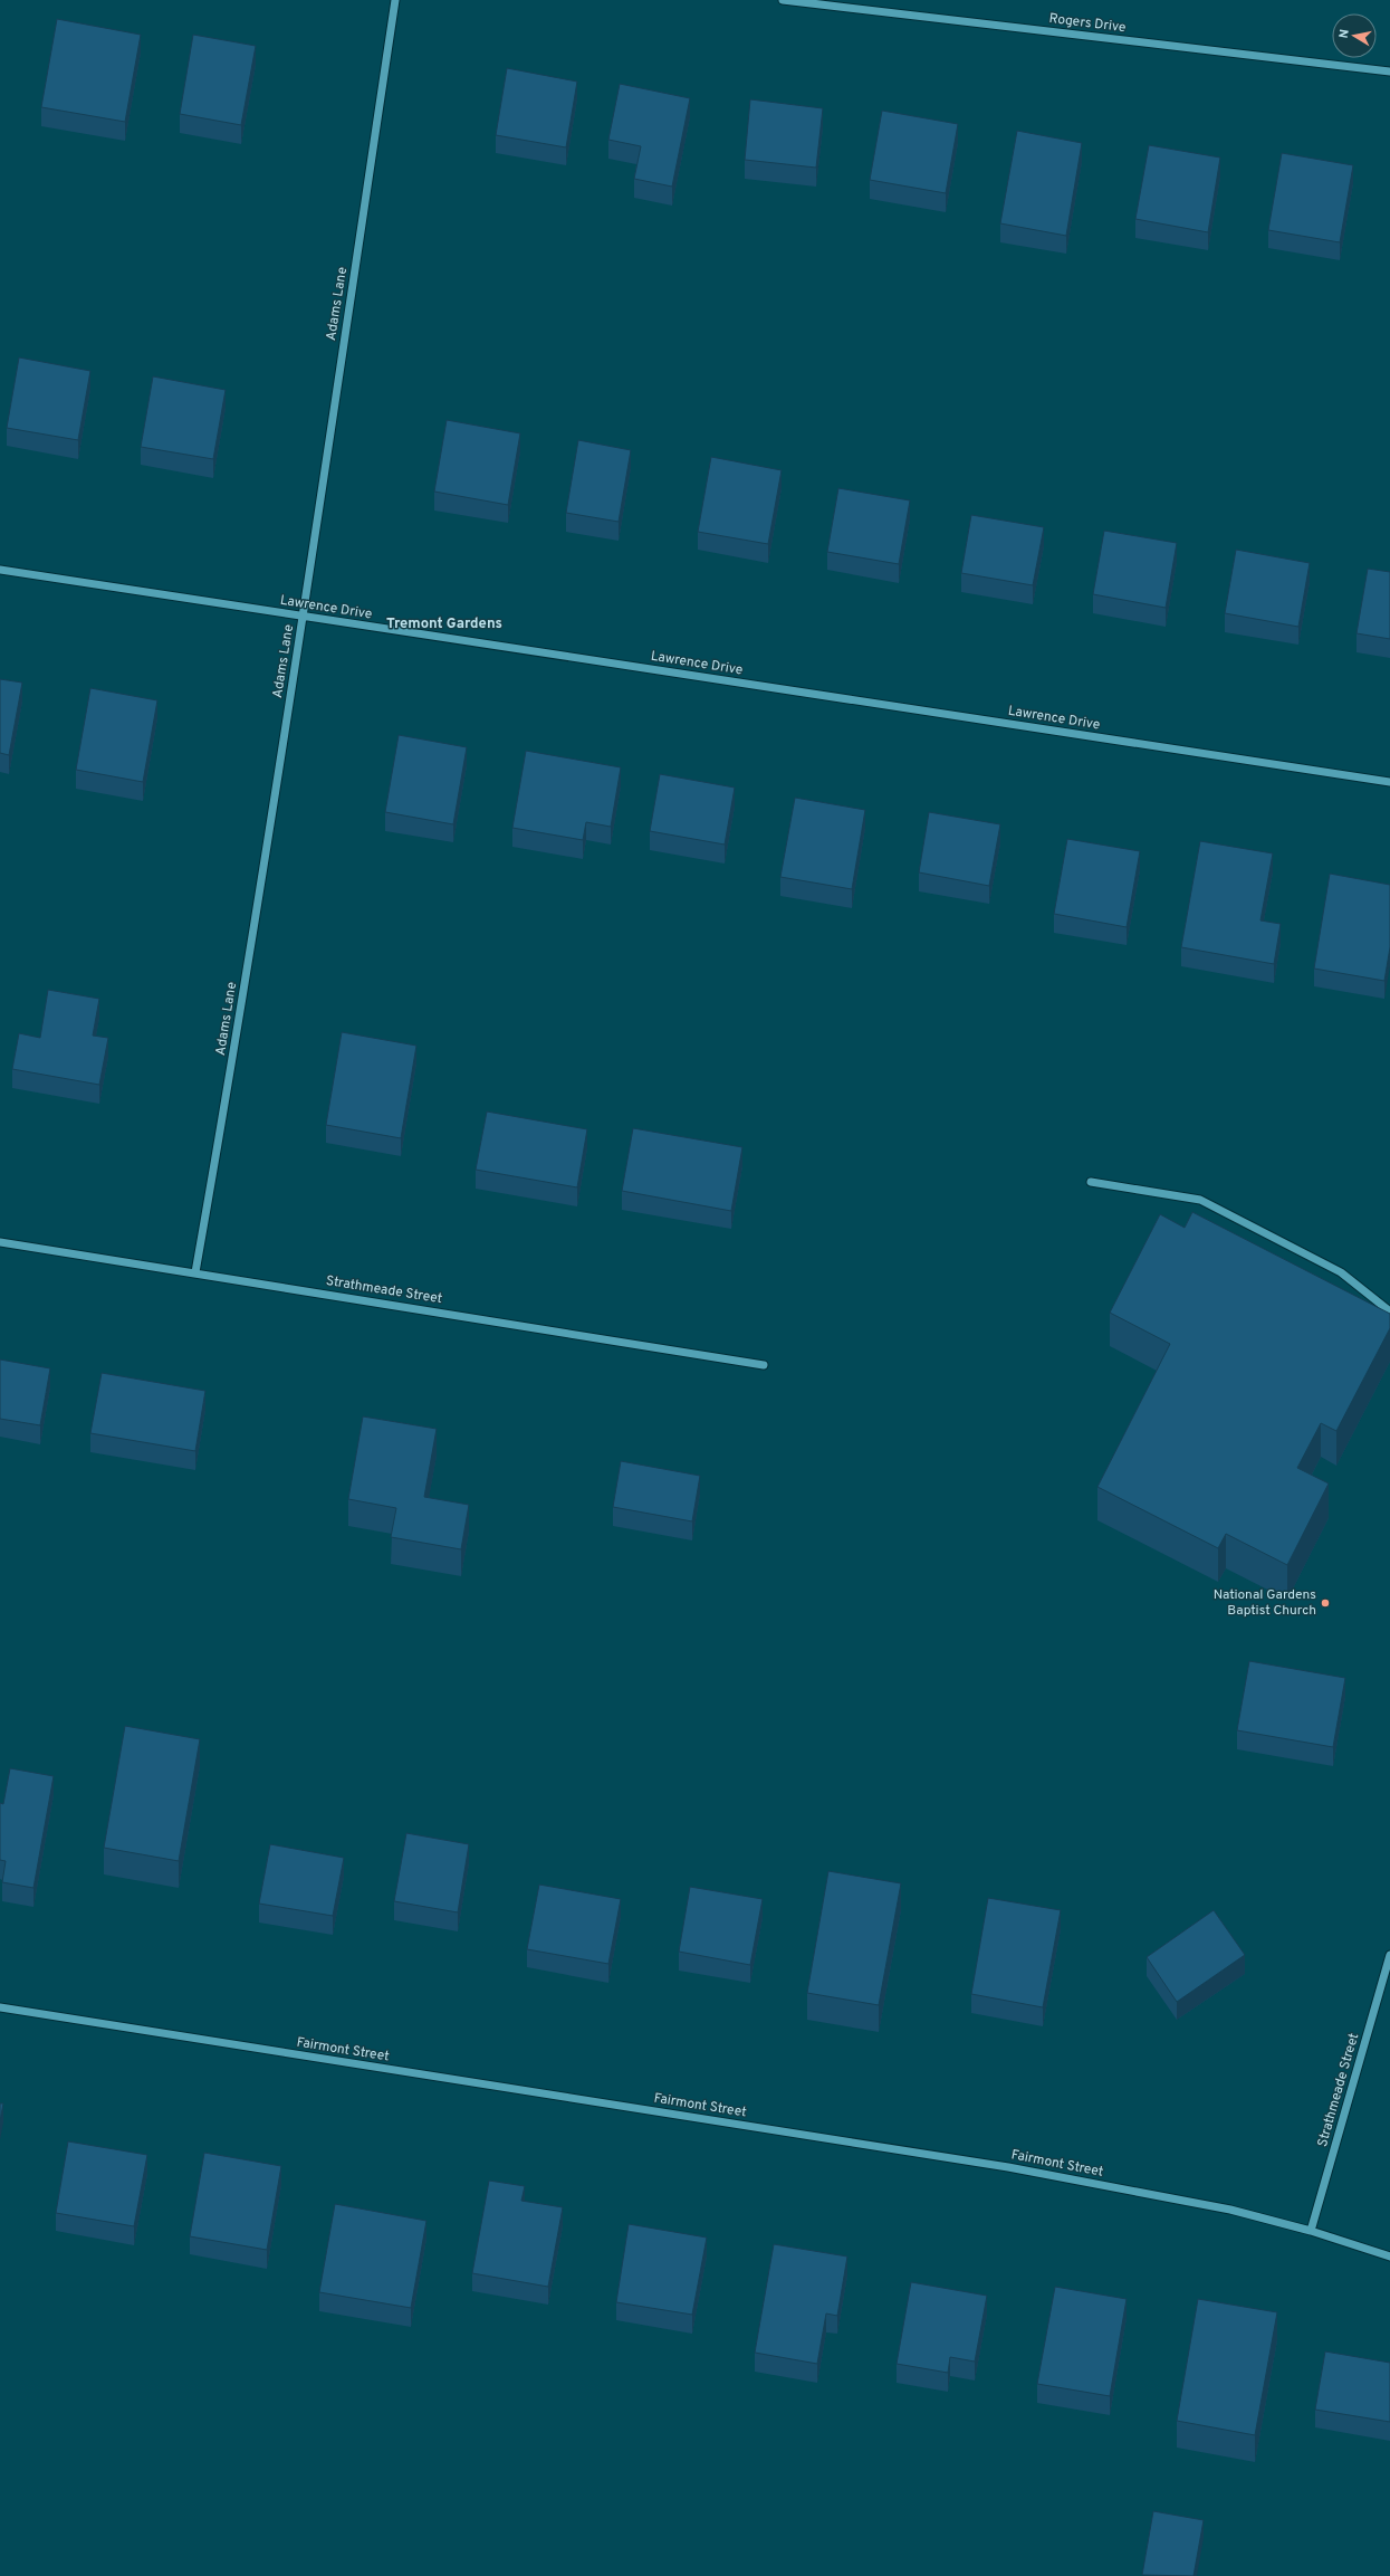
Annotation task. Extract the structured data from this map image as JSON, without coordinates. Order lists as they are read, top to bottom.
{
  "streets": {
    "street": [
      "Rogers Drive",
      "Adams Lane",
      "Lawrence Drive",
      "Strathmeade Street",
      "Fairmont Street"
    ]
  },
  "crossings": [
    ["Adams Lane", "Lawrence Drive"],
    ["Adams Lane", "Strathmeade Street"],
    ["Strathmeade Street", "Fairmont Street"]
  ],
  "districts": ["Tremont Gardens"],
  "places": ["National Gardens Baptist Church"],
  "north": "left"
}
